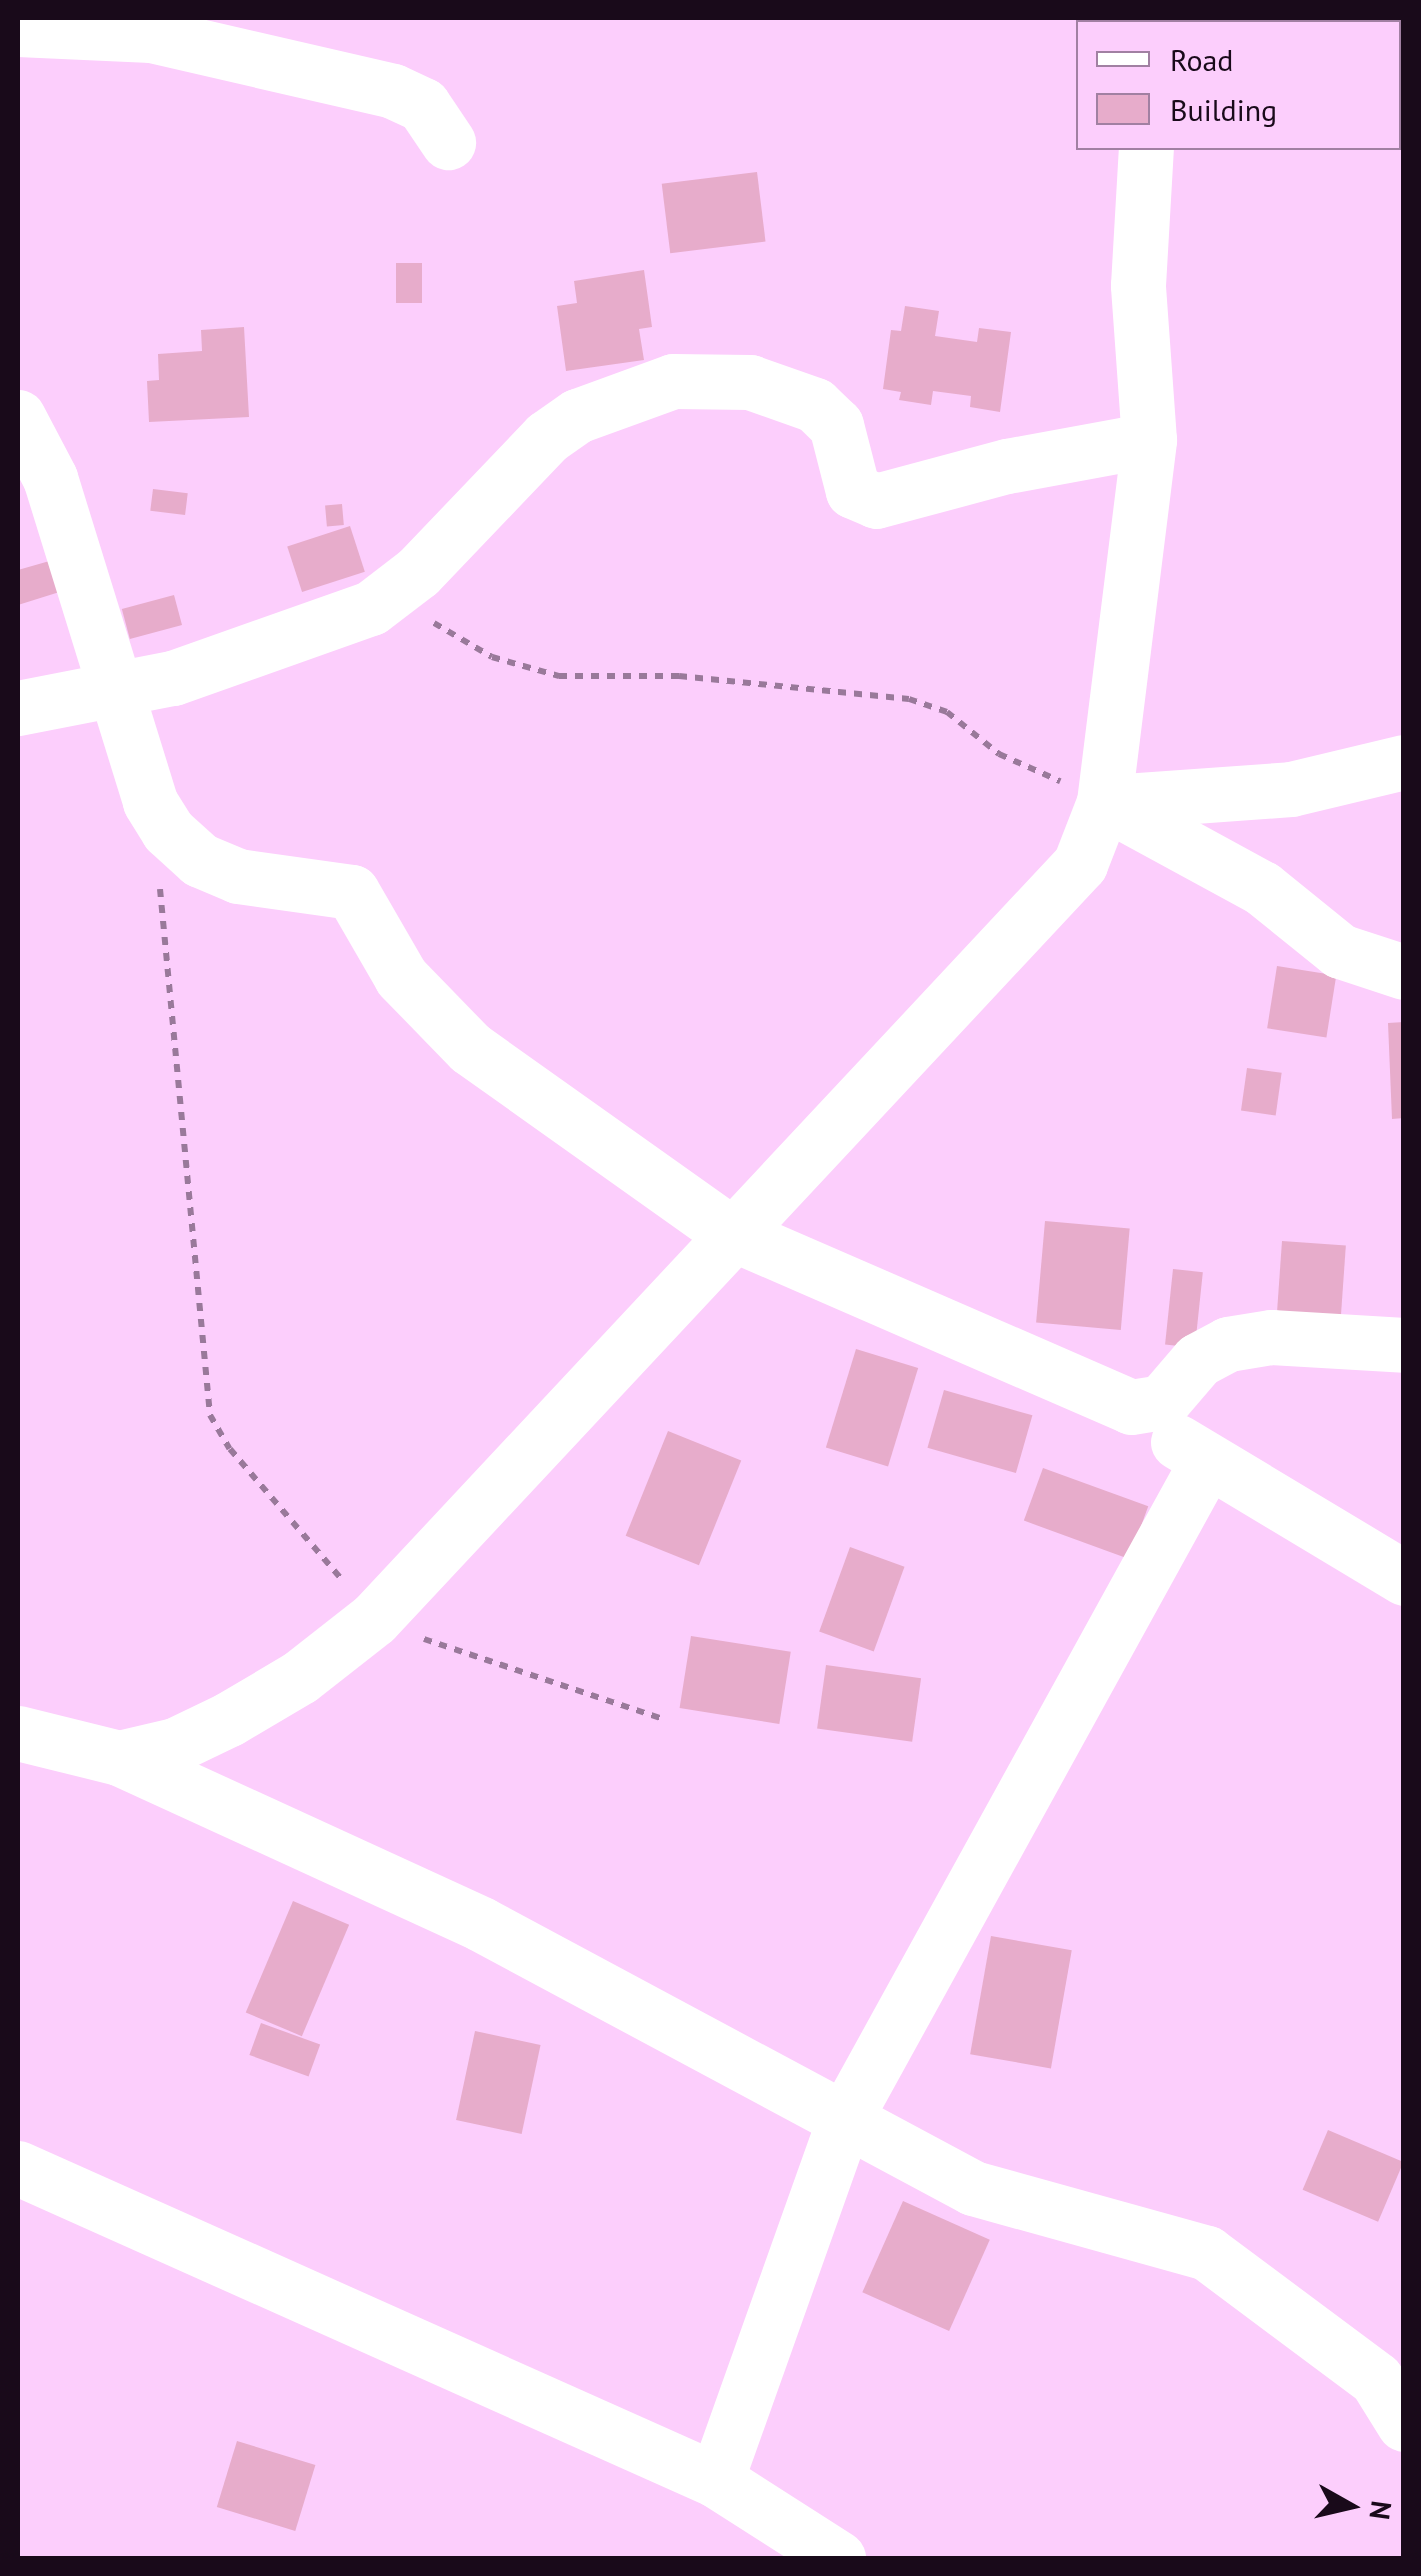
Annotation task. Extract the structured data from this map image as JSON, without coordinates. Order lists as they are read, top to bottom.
{
  "legend": ["Road", "Building"],
  "north": "right"
}
